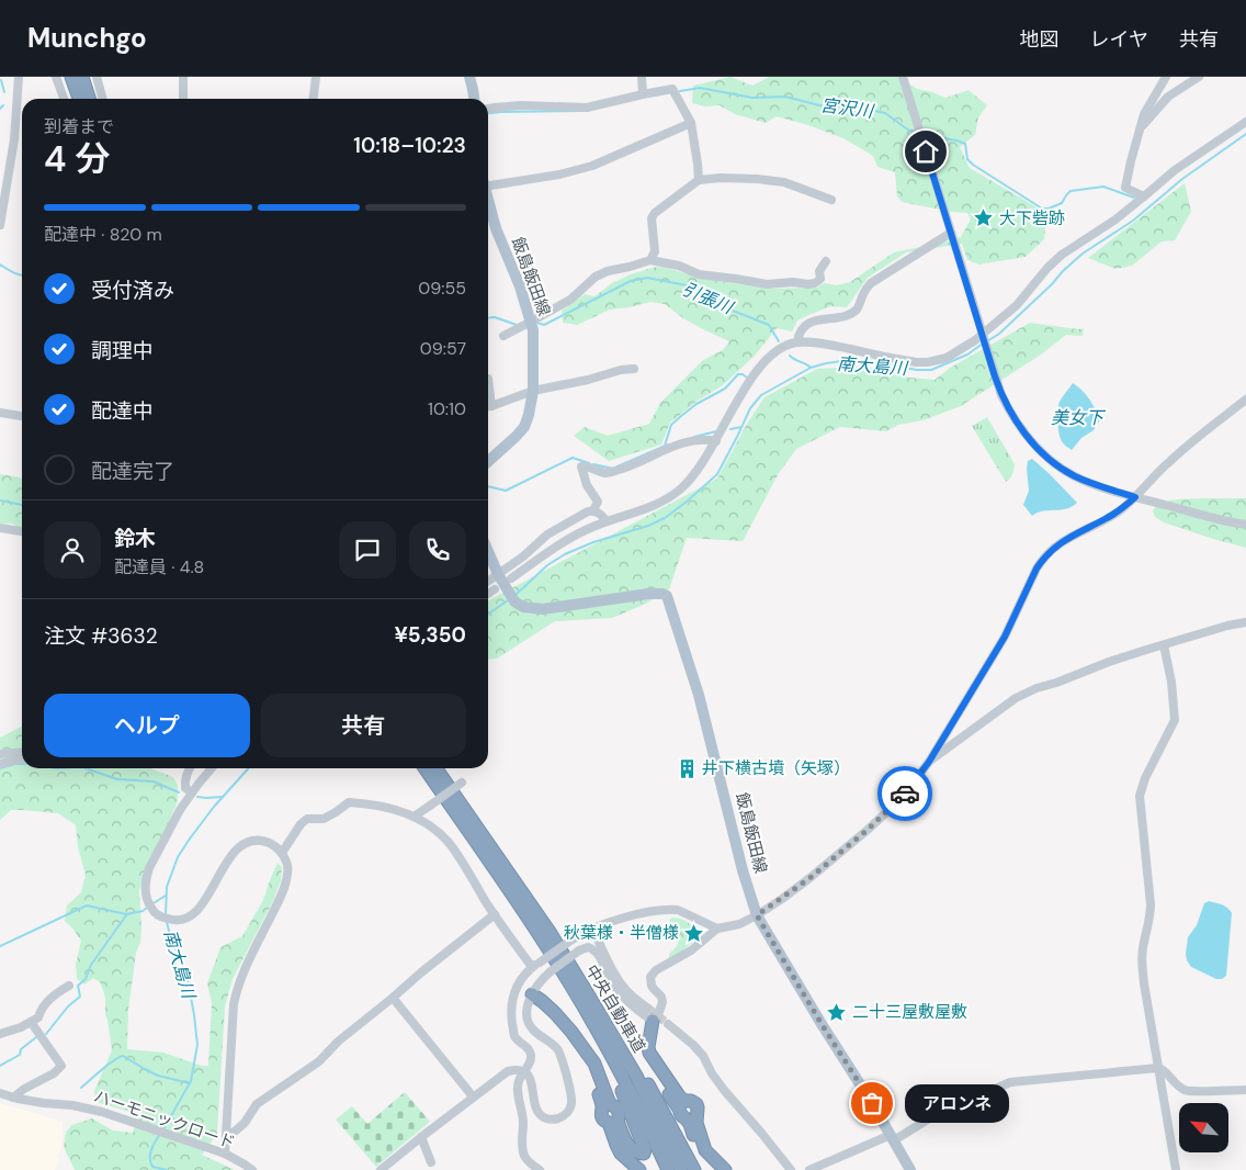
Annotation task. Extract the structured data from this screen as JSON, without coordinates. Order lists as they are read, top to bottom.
{
  "streets": {
    "highway": ["中央自動車道"],
    "main road": ["飯島飯田線"],
    "street": ["ハーモニックロード"]
  },
  "water": [
    "宮沢川",
    "引張川",
    "南大島川",
    "美女下"
  ],
  "places": {
    "place": ["大下砦跡", "秋葉様・半僧様", "二十三屋敷屋敷"],
    "building": ["井下横古墳（矢塚）"],
    "other": ["アロンネ"]
  },
  "north": "top left",
  "page": {
    "header": "Munchgo",
    "nav": ["地図", "レイヤ", "共有"],
    "heading": ["4 分", "到着まで", "10:18–10:23"],
    "panel": [
      "鈴木",
      "配達員 · 4.8",
      "注文 #3632",
      "¥5,350"
    ],
    "bar": "配達中 · 820 m",
    "list": [
      ["受付済み", "09:55"],
      ["調理中", "09:57"],
      ["配達中", "10:10"],
      "配達完了"
    ],
    "buttons": ["ヘルプ", "共有"],
    "bubble": "アロンネ"
  }
}
